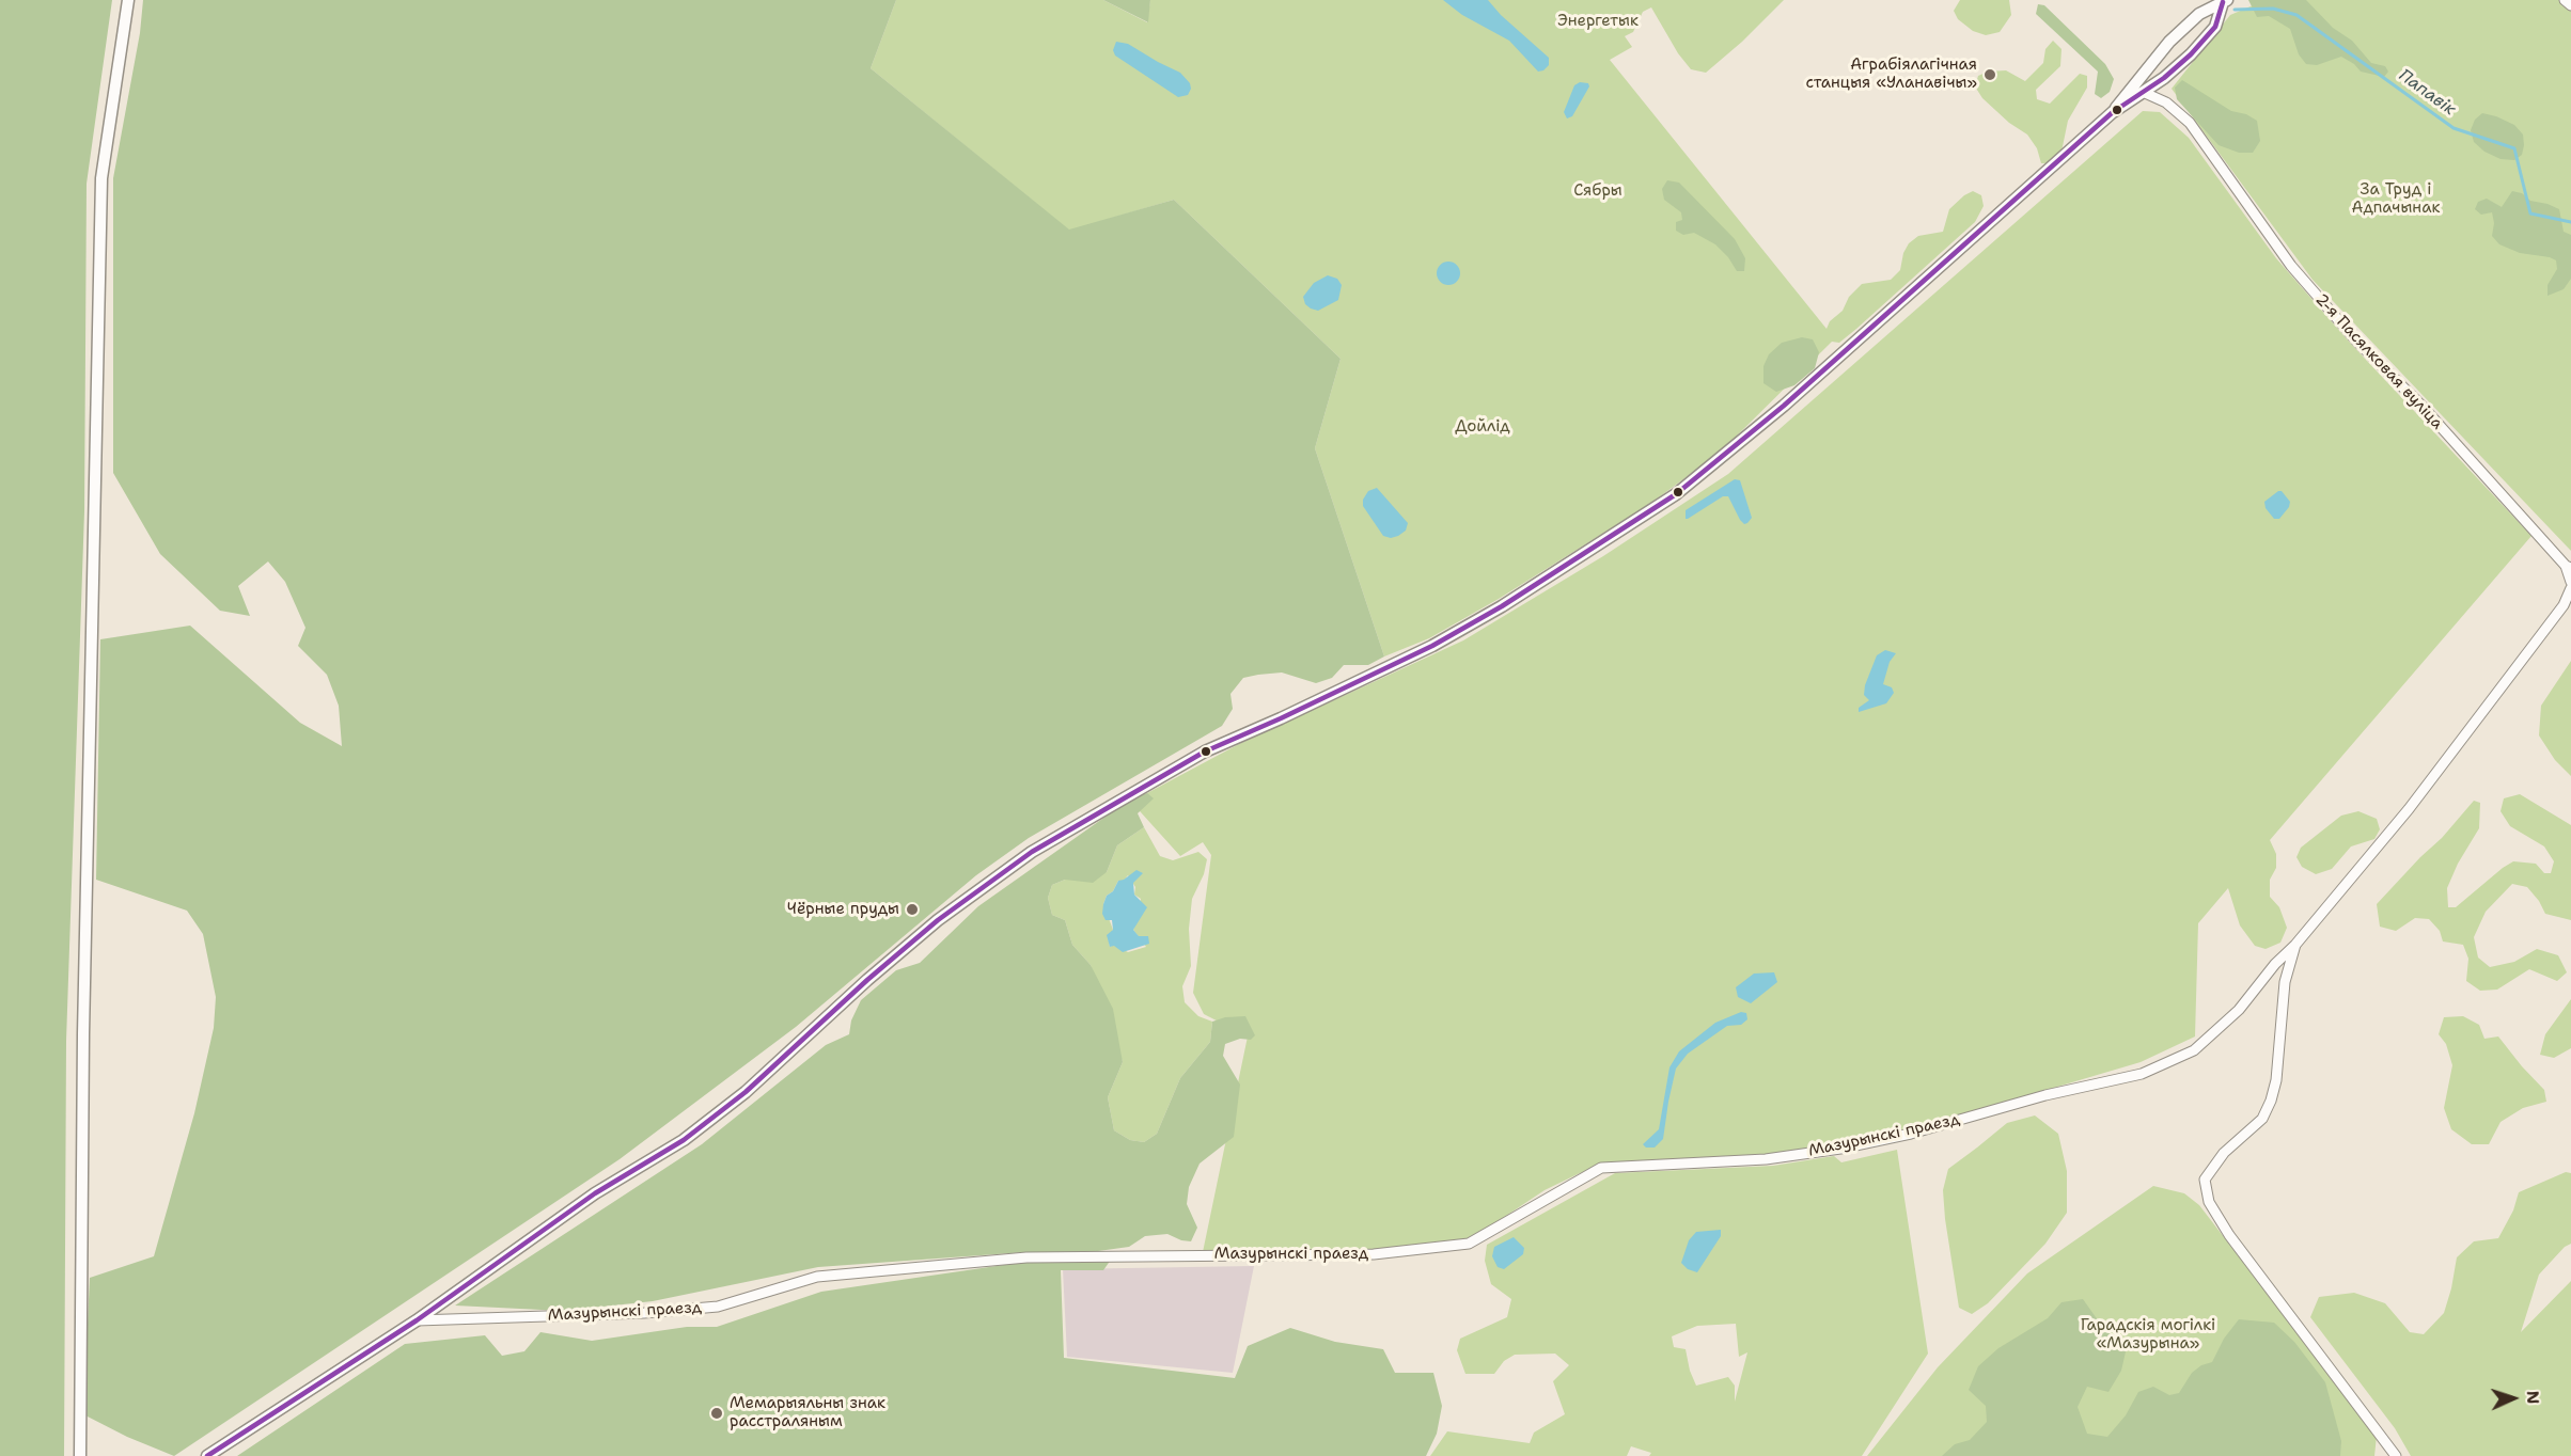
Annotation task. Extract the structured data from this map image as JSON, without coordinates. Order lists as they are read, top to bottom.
{
  "streets": {
    "street": ["2-я Пасялковая вуліца", "Мазурынскі праезд"]
  },
  "water": ["Папавік"],
  "parks": [
    "Энергетык",
    "За Труд і Адпачынак",
    "Сябры",
    "Дойлід",
    "Гарадскія могілкі «Мазурына»"
  ],
  "places": ["Аграбіялагічная станцыя «Уланавічы»", "Чёрные пруды", "Мемарыяльны знак расстраляным"],
  "north": "right"
}
